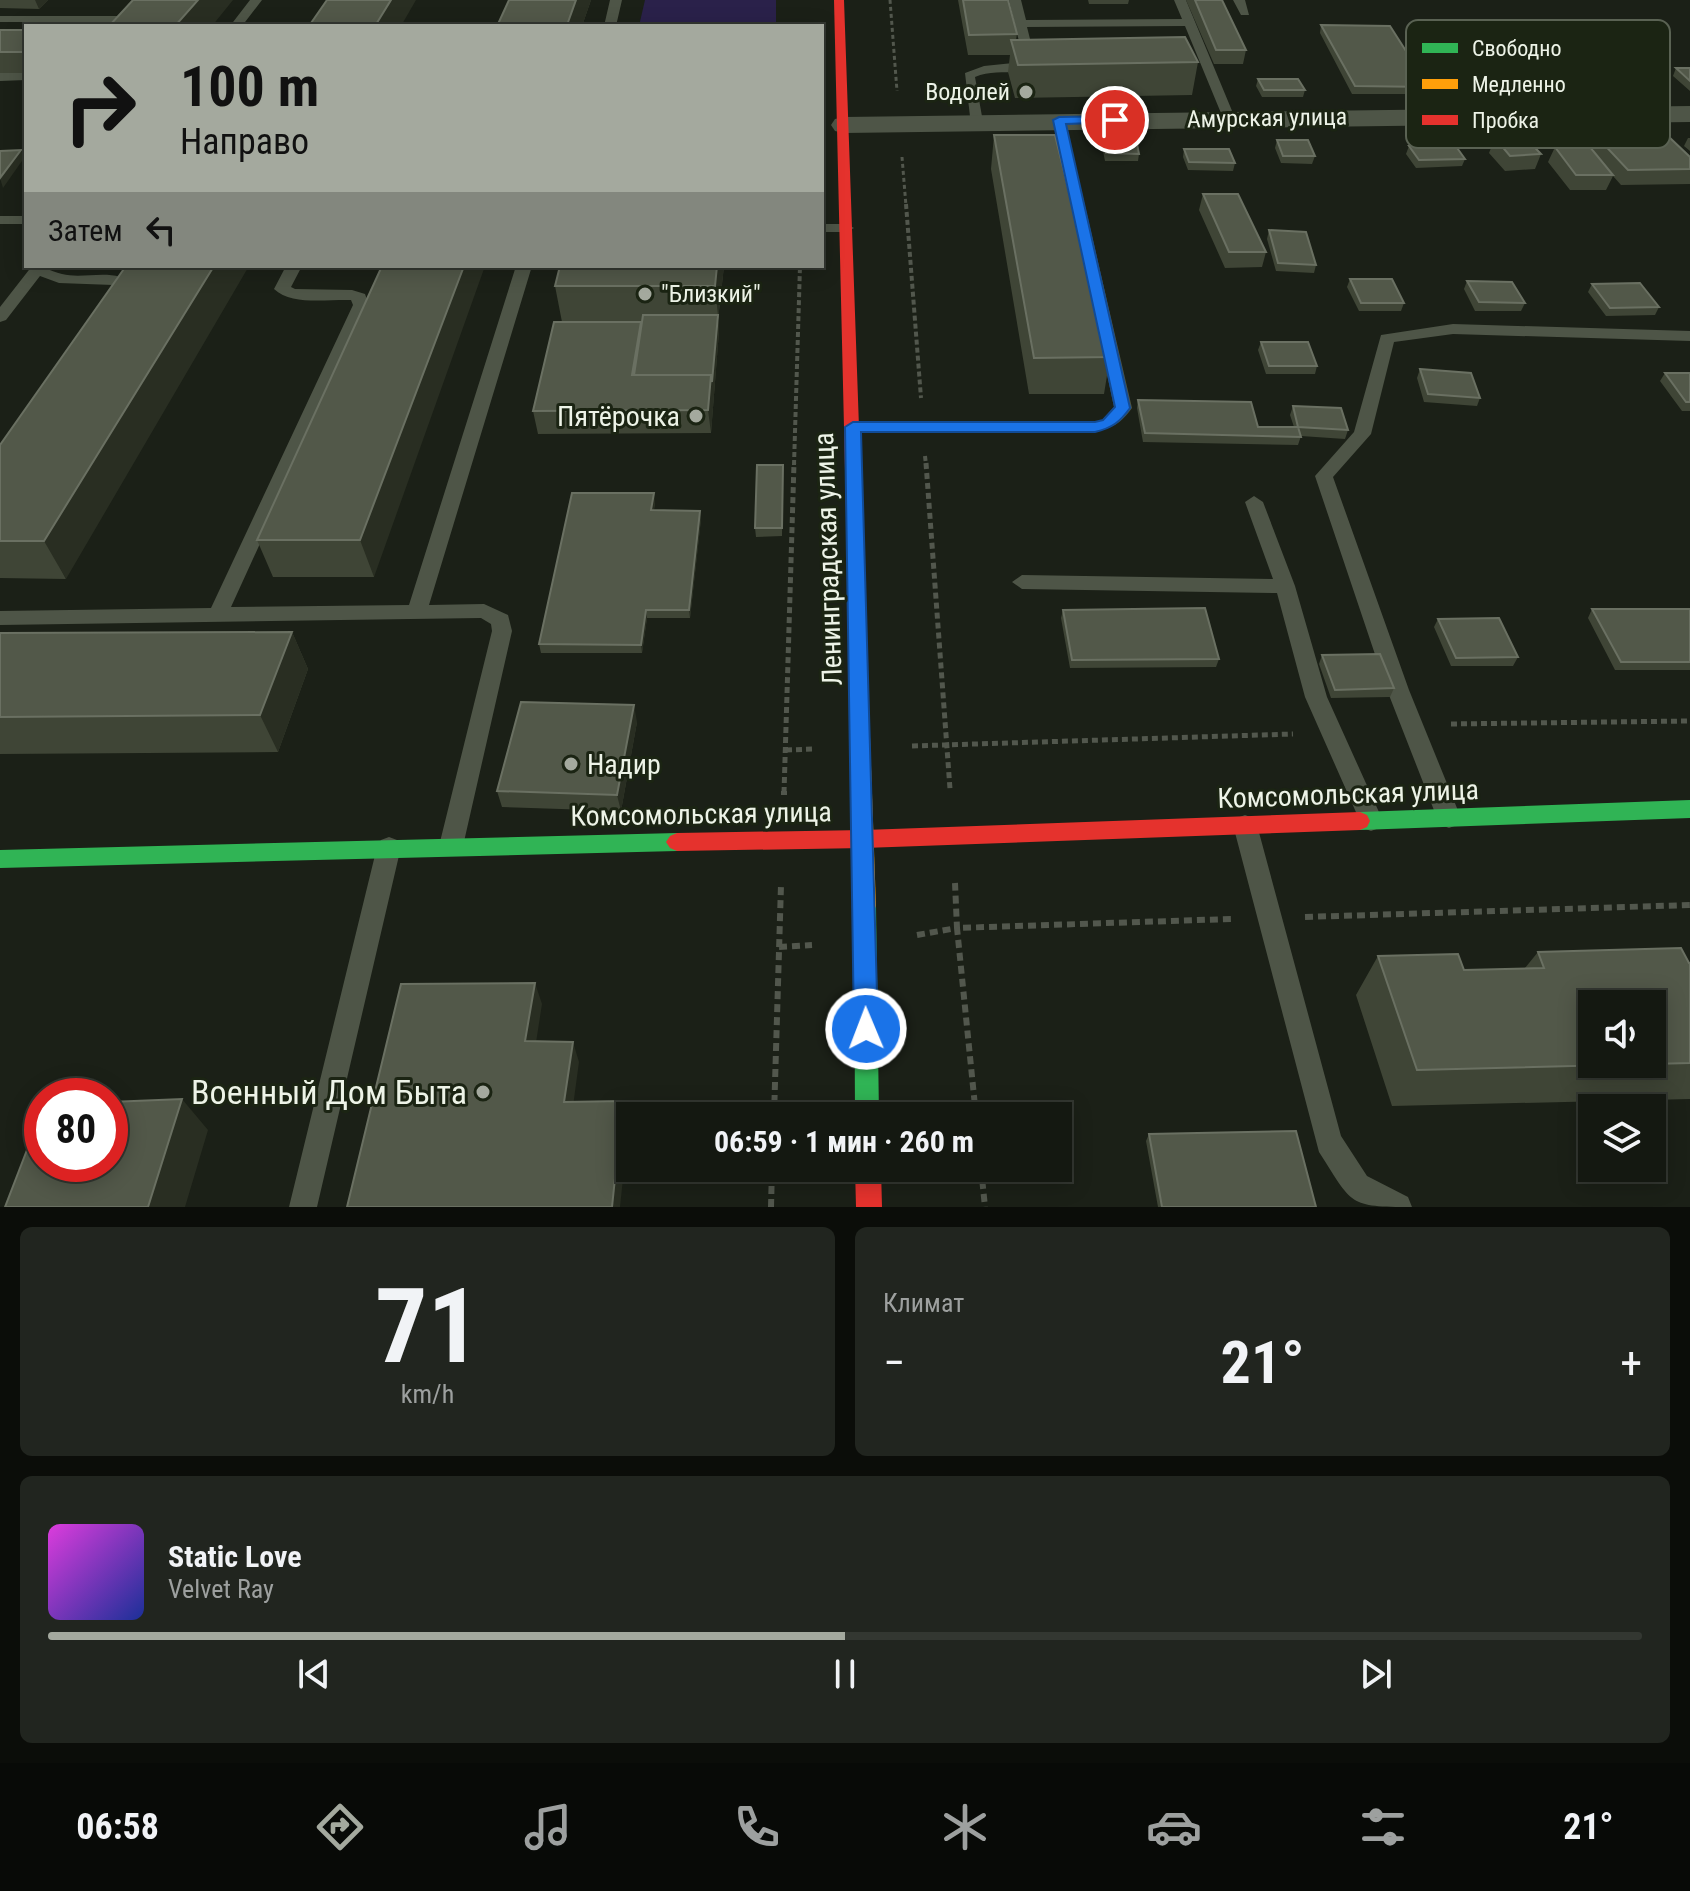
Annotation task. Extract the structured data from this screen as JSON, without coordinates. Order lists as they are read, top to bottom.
{
  "streets": {
    "main road": ["Ленинградская улица", "Комсомольская улица"],
    "street": ["Амурская улица"]
  },
  "crossings": [
    ["Амурская улица", "Ленинградская улица"],
    ["Ленинградская улица", "Комсомольская улица"]
  ],
  "places": [
    "Водолей",
    "\"Близкий\"",
    "Пятёрочка",
    "Надир",
    "Военный Дом Быта"
  ],
  "legend": ["Свободно", "Медленно", "Пробка"],
  "page": {
    "turn": ["100 m", "Направо"],
    "then": "Затем",
    "limit": "80",
    "trip": "06:59 · 1 мин · 260 m",
    "tile": [
      ["71", "km/h"],
      "Климат"
    ],
    "heat": ["−", "21°", "+"],
    "song": ["Static Love", "Velvet Ray"],
    "tabs": ["06:58", "21°"]
  }
}
